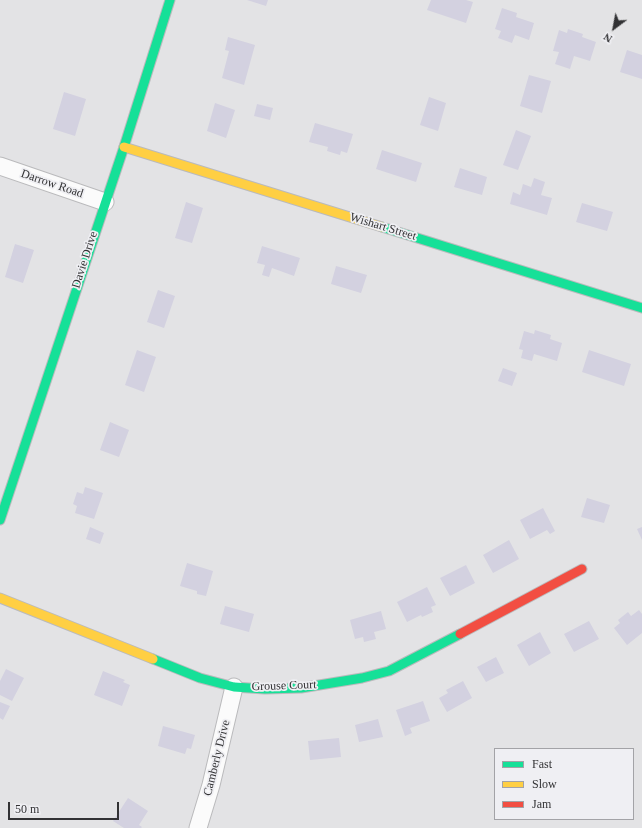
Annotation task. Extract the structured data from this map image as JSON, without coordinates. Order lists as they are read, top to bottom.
{
  "streets": {
    "street": [
      "Darrow Road",
      "Wishart Street",
      "Davie Drive",
      "Grouse Court",
      "Camberly Drive"
    ]
  },
  "crossings": [
    ["Darrow Road", "Davie Drive"],
    ["Wishart Street", "Davie Drive"],
    ["Grouse Court", "Camberly Drive"]
  ],
  "legend": ["Fast", "Slow", "Jam"],
  "scale_bar": "50 m",
  "north": "bottom left"
}
